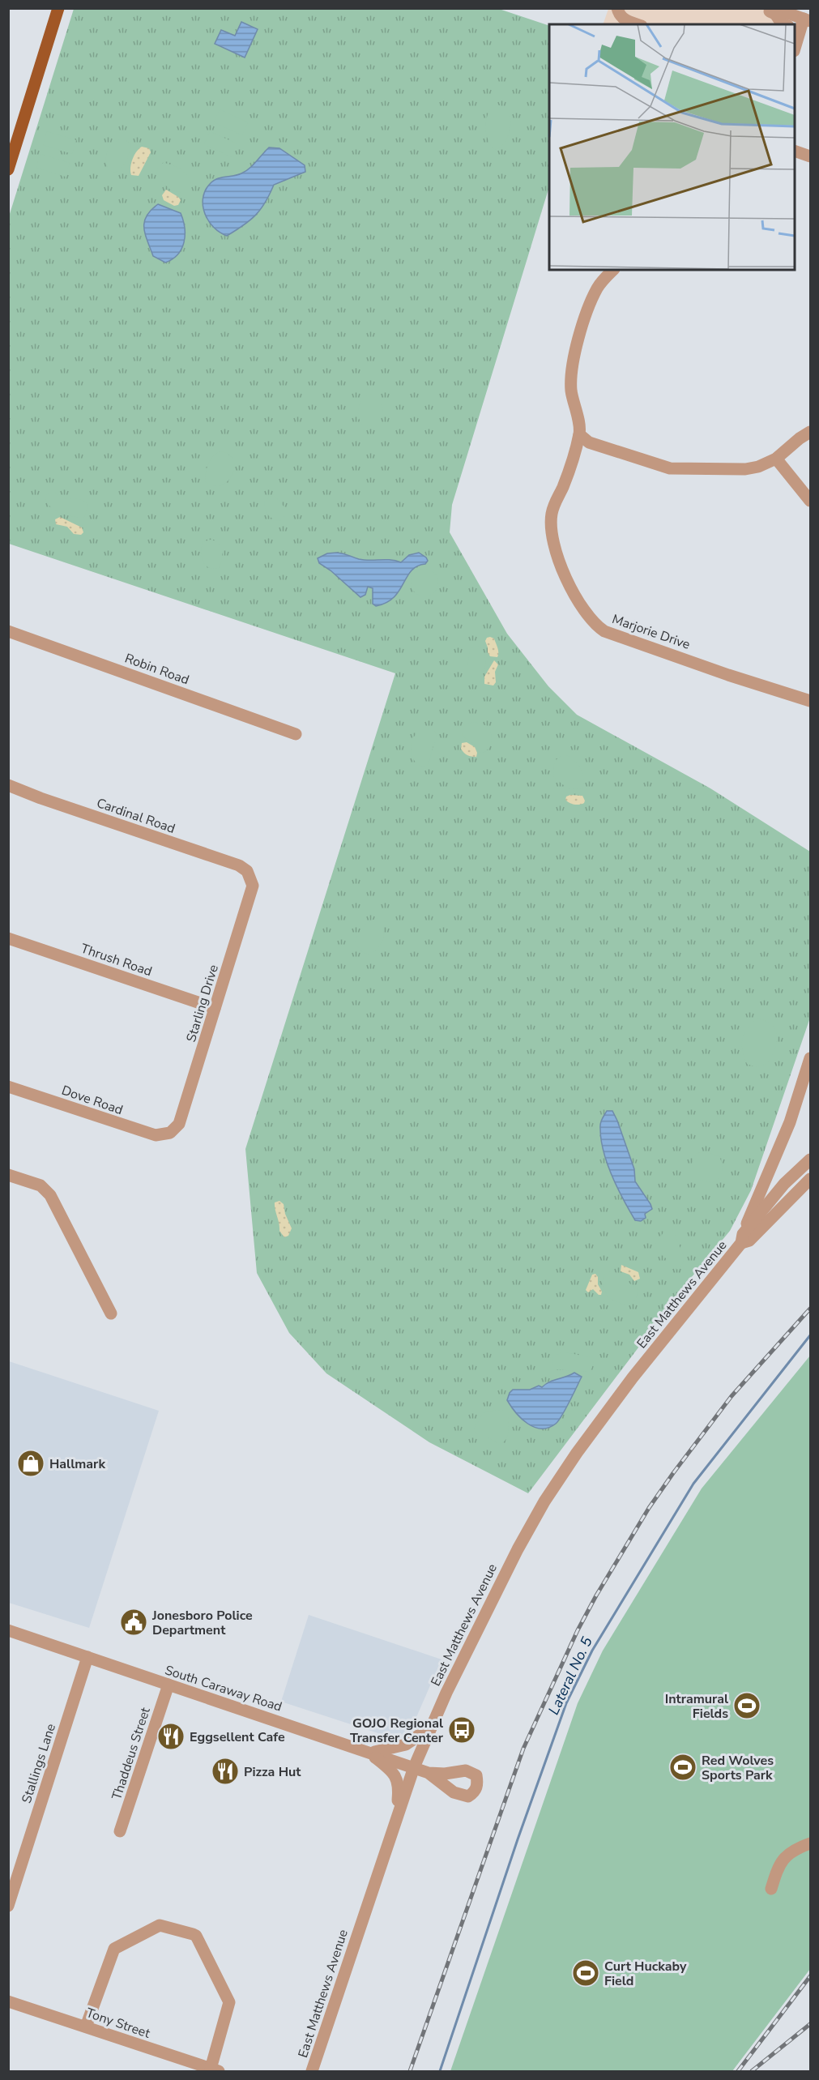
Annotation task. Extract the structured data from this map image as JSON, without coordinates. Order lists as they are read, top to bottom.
{
  "streets": {
    "street": [
      "Marjorie Drive",
      "Robin Road",
      "Cardinal Road",
      "Thrush Road",
      "Starling Drive",
      "Dove Road",
      "East Matthews Avenue",
      "South Caraway Road",
      "Thaddeus Street",
      "Stallings Lane",
      "Tony Street"
    ]
  },
  "crossings": [
    ["Cardinal Road", "Starling Drive"],
    ["Thrush Road", "Starling Drive"],
    ["Starling Drive", "Dove Road"],
    ["East Matthews Avenue", "South Caraway Road"],
    ["South Caraway Road", "Thaddeus Street"],
    ["South Caraway Road", "Stallings Lane"]
  ],
  "water": ["Lateral No. 5"],
  "places": {
    "shop": ["Hallmark"],
    "public building": ["Jonesboro Police Department"],
    "sports": ["Intramural Fields", "Red Wolves Sports Park", "Curt Huckaby Field"],
    "bus stop": ["GOJO Regional Transfer Center"],
    "restaurant": ["Eggsellent Cafe", "Pizza Hut"]
  }
}
